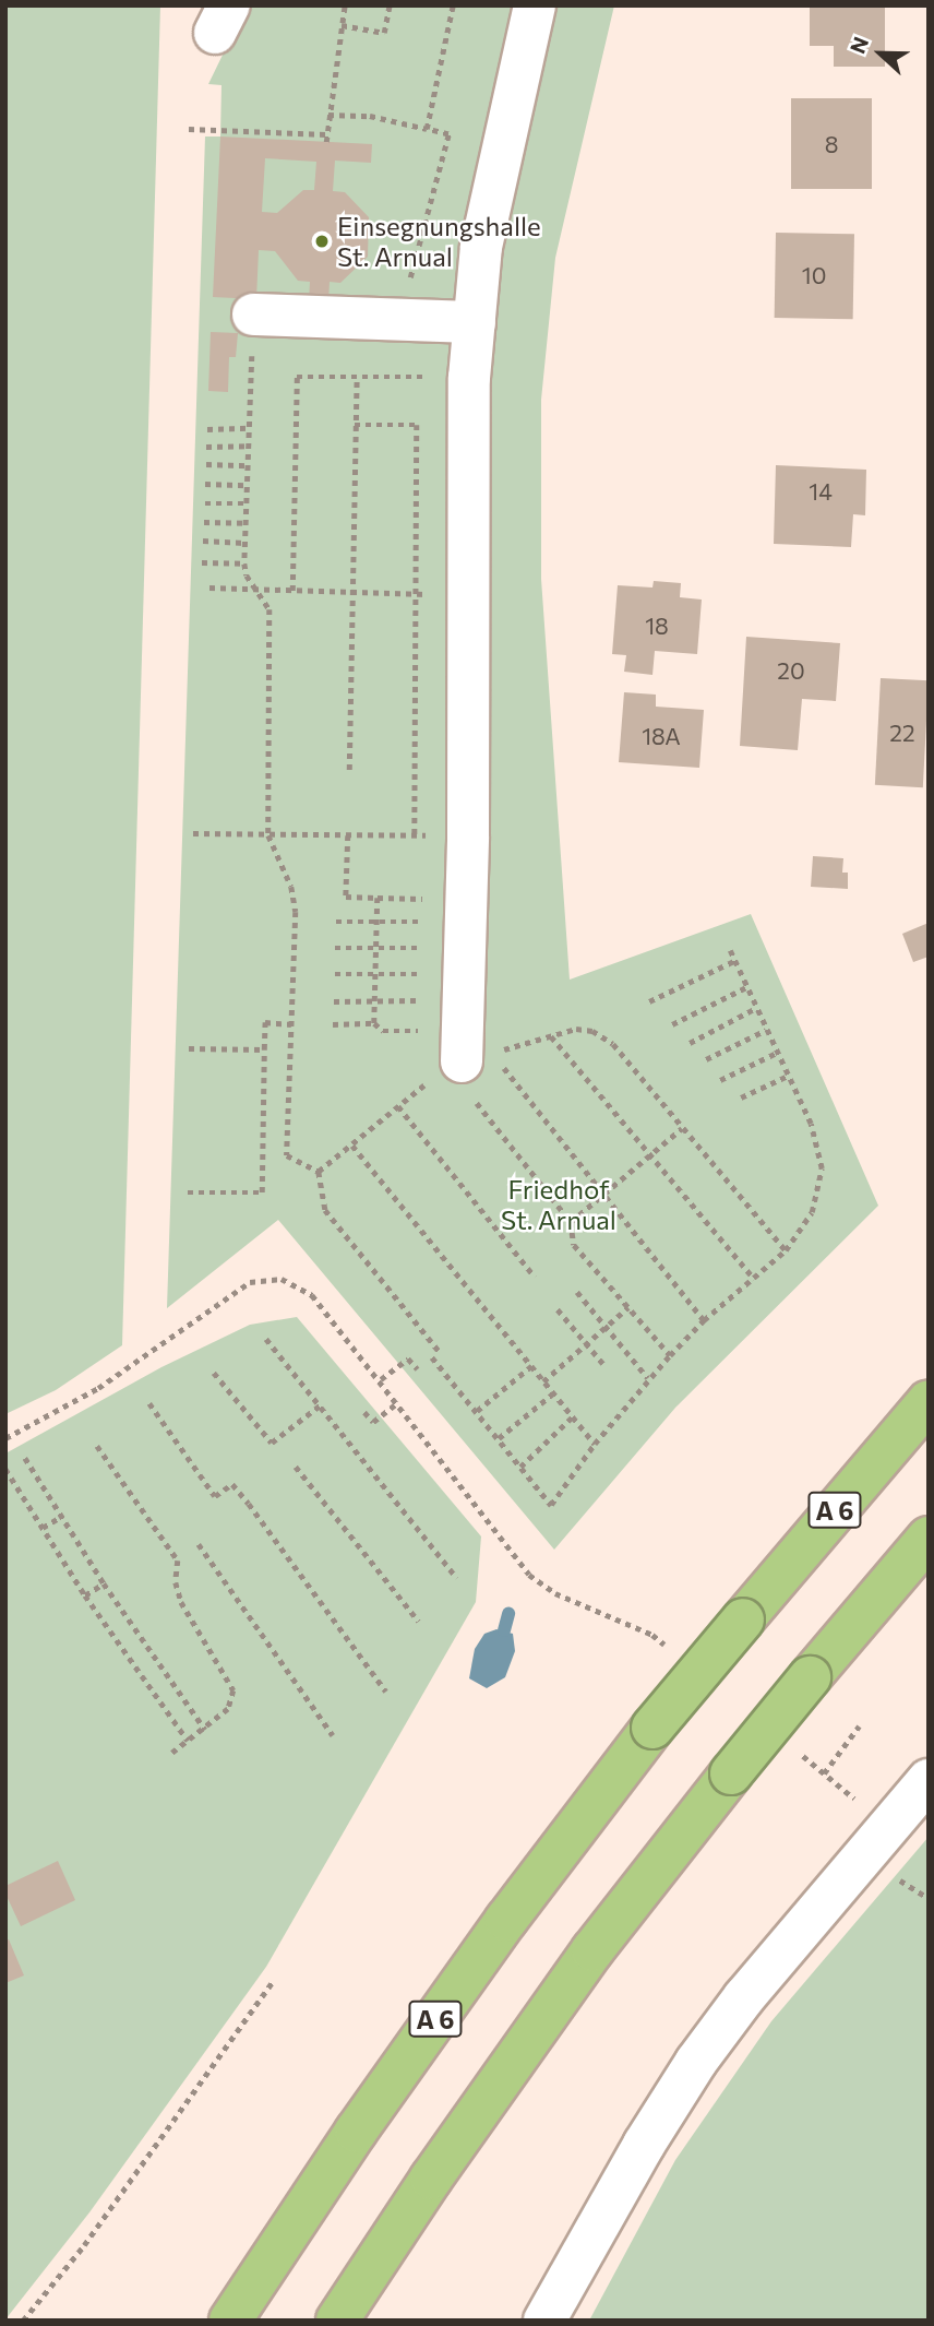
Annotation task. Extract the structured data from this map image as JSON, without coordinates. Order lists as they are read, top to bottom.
{
  "streets": {
    "highway": ["A 6"]
  },
  "parks": ["Friedhof St. Arnual"],
  "places": ["Einsegnungshalle St. Arnual"],
  "house_numbers": [
    "8",
    "10",
    "14",
    "18",
    "20",
    "22",
    "18A"
  ],
  "north": "left"
}
